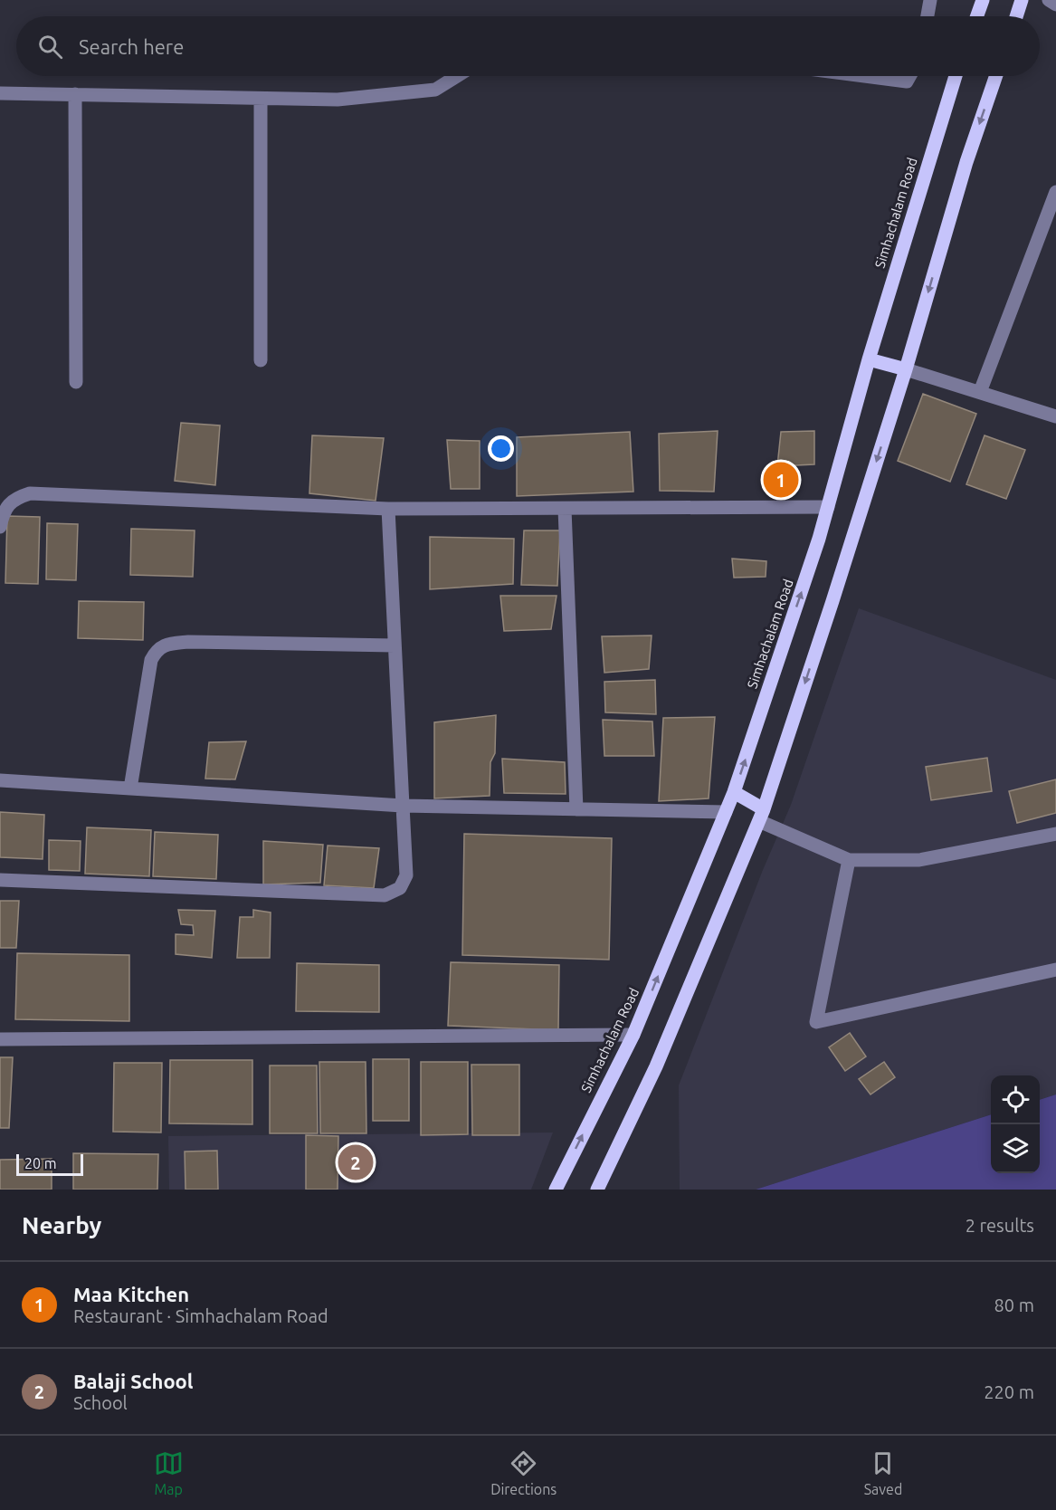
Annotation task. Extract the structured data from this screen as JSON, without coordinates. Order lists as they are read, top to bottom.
{
  "streets": {
    "main road": ["Simhachalam Road"]
  },
  "scale_bar": "20 m",
  "page": {
    "search": "Search here",
    "pins": ["1", "2"],
    "scale": "20 m",
    "heading": ["Nearby", "2 results"],
    "list": [
      {
        "mark": "1",
        "name": "Maa Kitchen",
        "note": "Restaurant · Simhachalam Road",
        "value": "80 m"
      },
      {
        "mark": "2",
        "name": "Balaji School",
        "note": "School",
        "value": "220 m"
      }
    ],
    "nav": ["Map", "Directions", "Saved"]
  }
}
